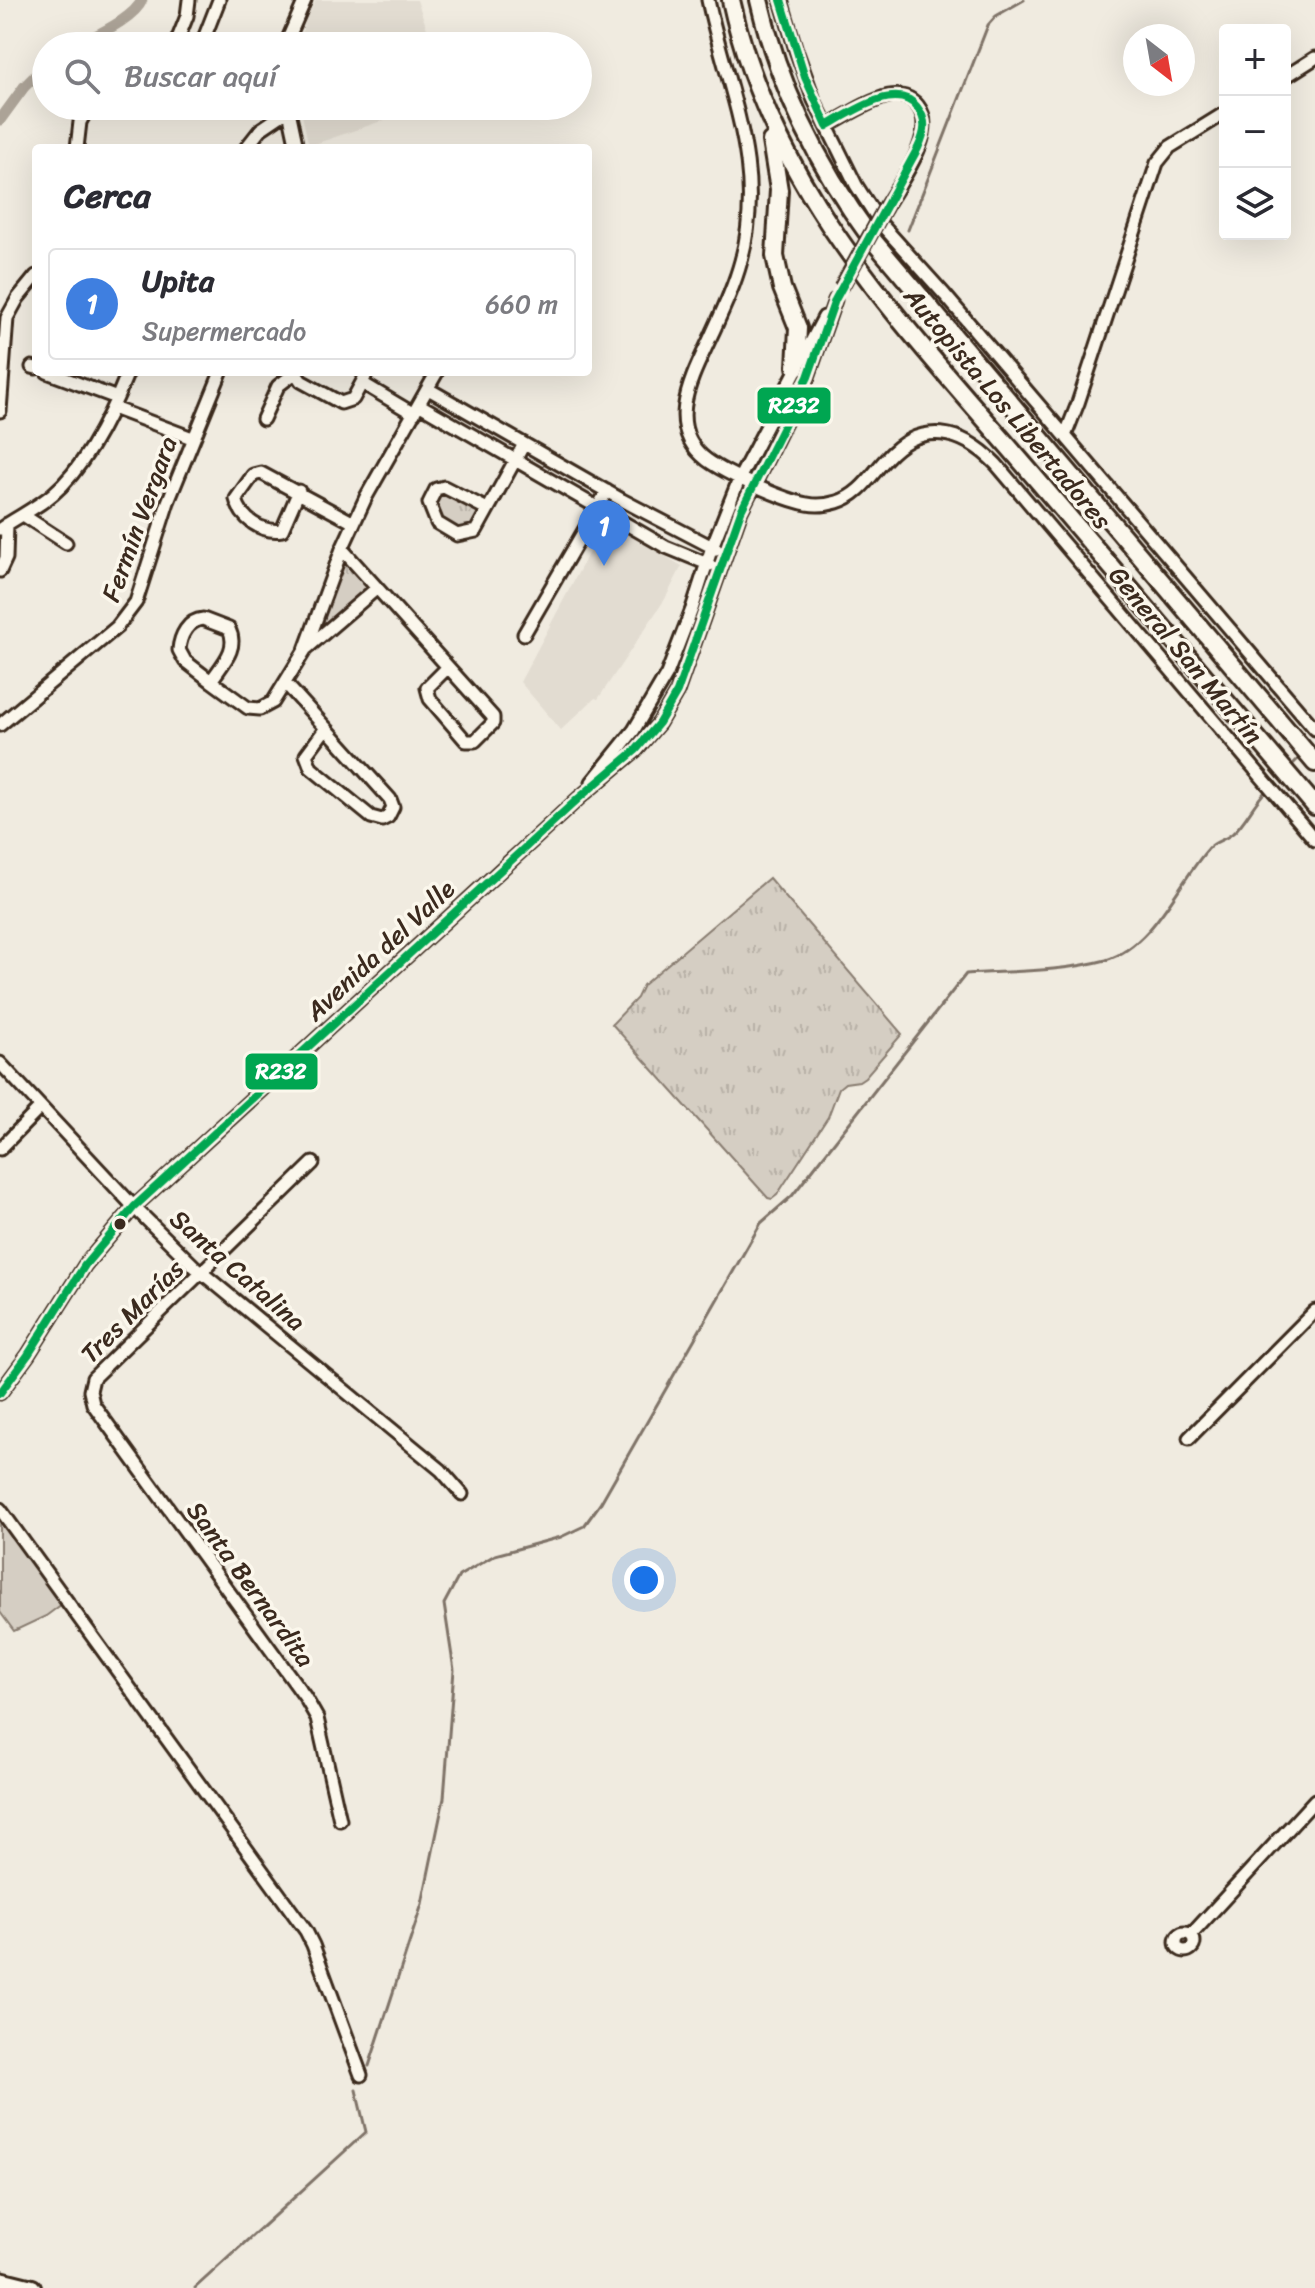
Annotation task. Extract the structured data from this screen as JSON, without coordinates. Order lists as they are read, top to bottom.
{
  "streets": {
    "highway": ["Autopista Los Libertadores"],
    "street": [
      "Fermín Vergara",
      "General San Martín",
      "Avenida del Valle",
      "Santa Catalina",
      "Tres Marías",
      "Santa Bernardita"
    ]
  },
  "crossings": [
    ["General San Martín", "Avenida del Valle"],
    ["Avenida del Valle", "Santa Catalina"],
    ["Santa Catalina", "Tres Marías"],
    ["Tres Marías", "Santa Bernardita"]
  ],
  "lines": ["transit line R232"],
  "north": "bottom right",
  "page": {
    "map_buttons": ["+", "−"],
    "search": "Buscar aquí",
    "heading": "Cerca",
    "list": [
      {
        "mark": "1",
        "name": "Upita",
        "note": "Supermercado",
        "value": "660 m"
      }
    ],
    "pins": "1"
  }
}
